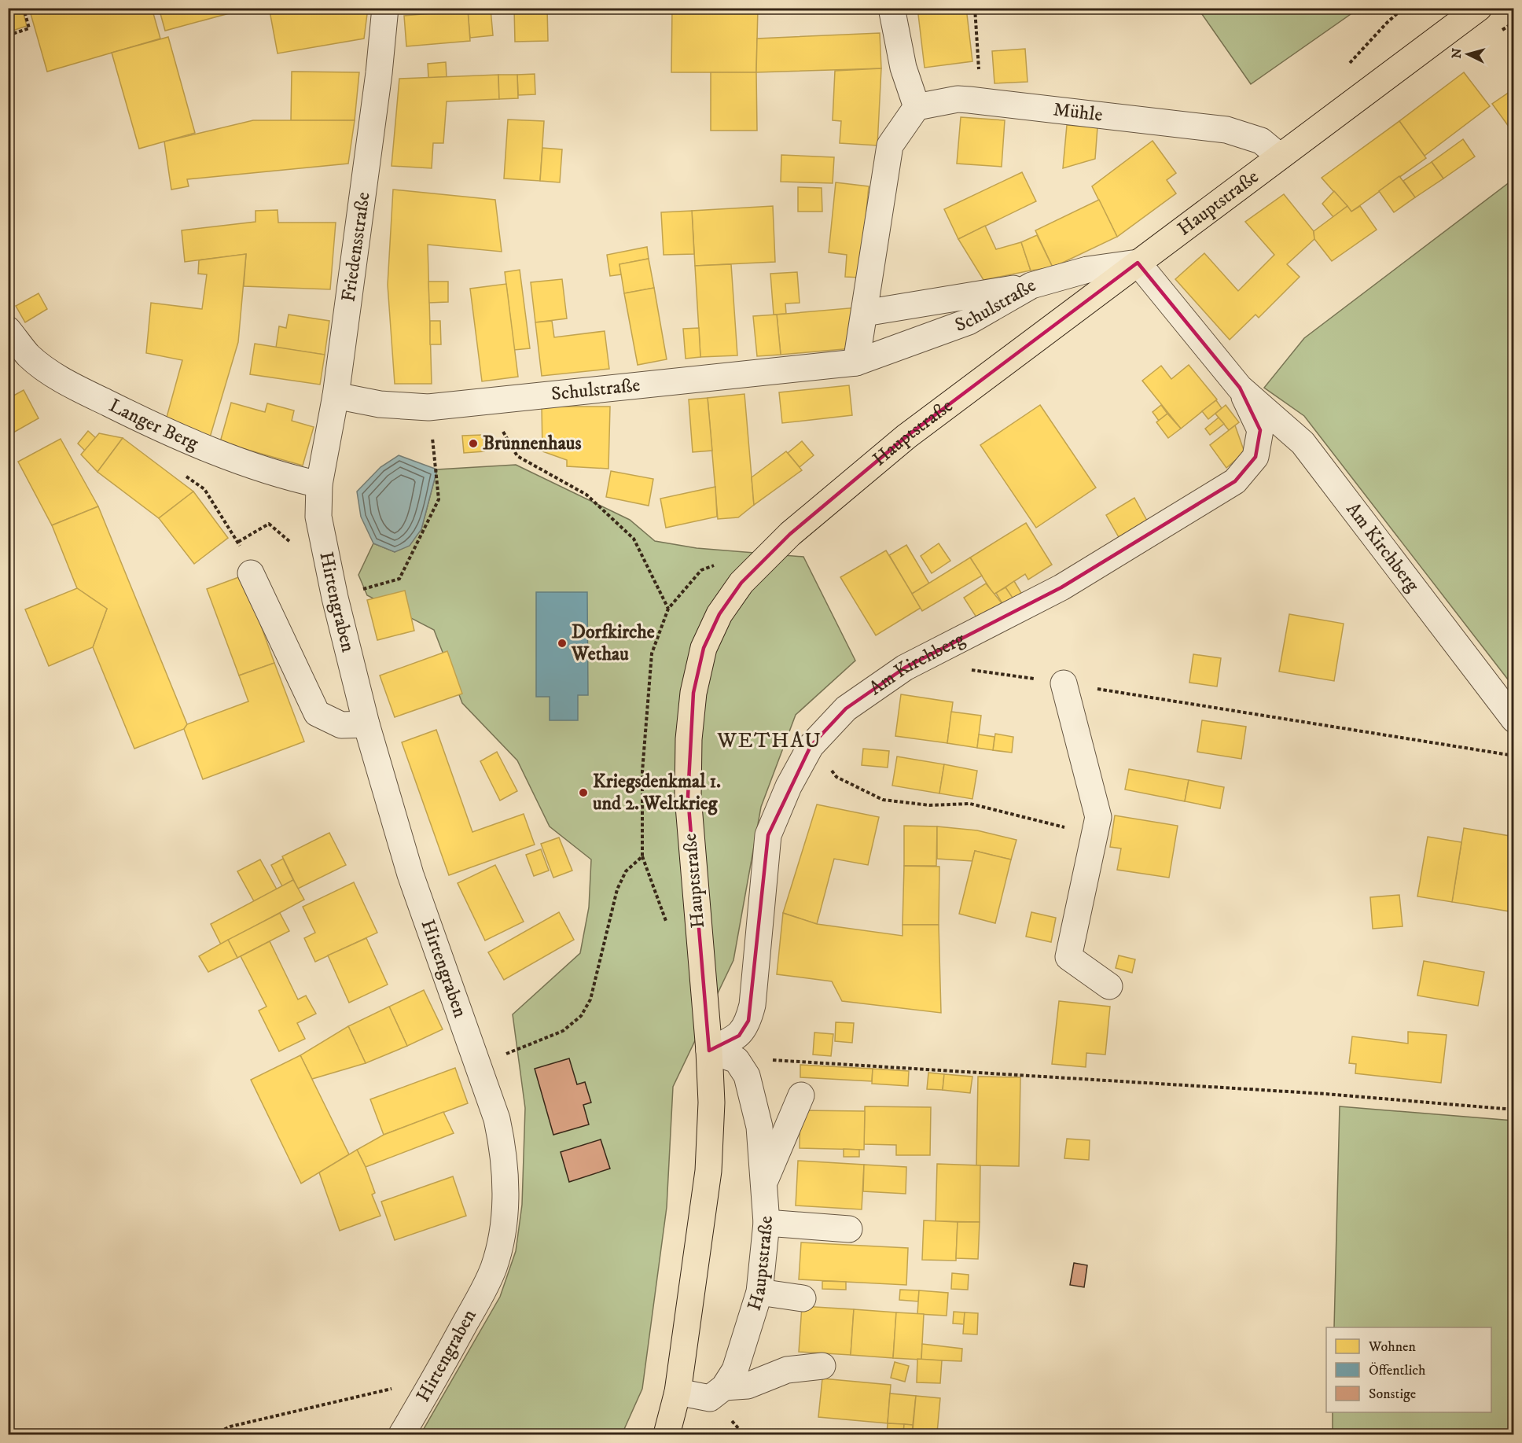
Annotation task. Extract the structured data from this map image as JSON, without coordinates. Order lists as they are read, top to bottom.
{
  "streets": {
    "main road": ["Hauptstraße"],
    "street": [
      "Mühle",
      "Friedensstraße",
      "Schulstraße",
      "Langer Berg",
      "Am Kirchberg",
      "Hirtengraben"
    ]
  },
  "crossings": [
    ["Mühle", "Hauptstraße"],
    ["Hauptstraße", "Schulstraße"],
    ["Hauptstraße", "Am Kirchberg"],
    ["Friedensstraße", "Schulstraße"],
    ["Friedensstraße", "Langer Berg"],
    ["Friedensstraße", "Hirtengraben"],
    ["Schulstraße", "Am Kirchberg"],
    ["Langer Berg", "Hirtengraben"]
  ],
  "districts": ["WETHAU"],
  "places": ["Brunnenhaus", "Dorfkirche Wethau", "Kriegsdenkmal 1. und 2. Weltkrieg"],
  "legend": ["Wohnen", "Öffentlich", "Sonstige"],
  "north": "left"
}
